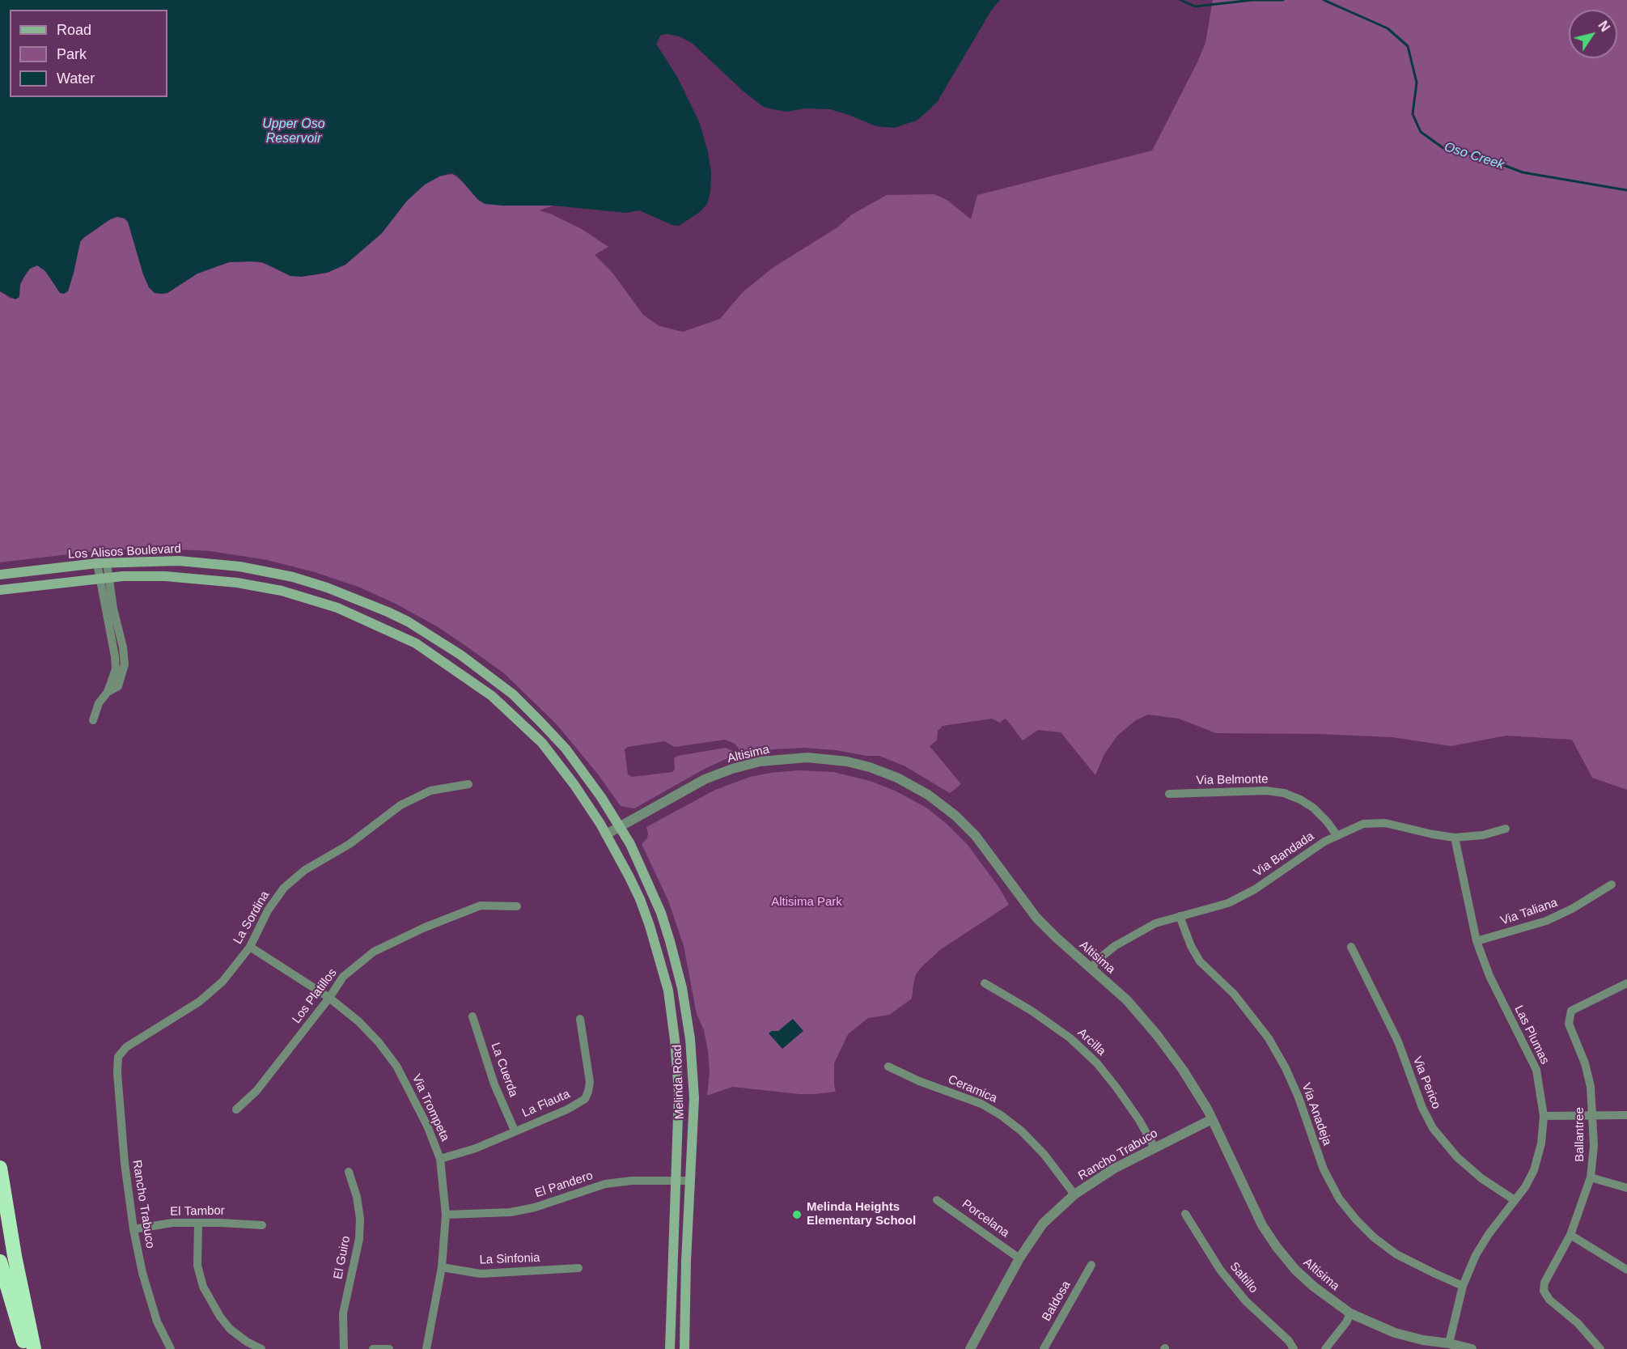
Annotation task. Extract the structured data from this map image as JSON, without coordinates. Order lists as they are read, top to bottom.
{
  "streets": {
    "main road": ["Los Alisos Boulevard", "Melinda Road"],
    "street": [
      "Altisima",
      "Via Belmonte",
      "Via Bandada",
      "Via Taliana",
      "La Sordina",
      "Los Platillos",
      "Las Plumas",
      "Arcilla",
      "La Cuerda",
      "Via Perico",
      "Ceramica",
      "La Flauta",
      "Via Trompeta",
      "Via Anadeja",
      "Ballantree",
      "Rancho Trabuco",
      "El Pandero",
      "El Tambor",
      "Porcelana",
      "El Guiro",
      "La Sinfonia",
      "Saltillo",
      "Baldosa"
    ]
  },
  "crossings": [
    ["Los Alisos Boulevard", "Altisima"],
    ["Los Alisos Boulevard", "Melinda Road"],
    ["Altisima", "Via Bandada"],
    ["Altisima", "Las Plumas"],
    ["Altisima", "Melinda Road"],
    ["Altisima", "Rancho Trabuco"],
    ["Via Belmonte", "Via Bandada"],
    ["Via Bandada", "Las Plumas"],
    ["Via Bandada", "Via Anadeja"],
    ["Via Taliana", "Las Plumas"],
    ["La Sordina", "Via Trompeta"],
    ["La Sordina", "Rancho Trabuco"],
    ["Los Platillos", "Via Trompeta"],
    ["Las Plumas", "Via Perico"],
    ["Las Plumas", "Via Anadeja"],
    ["Arcilla", "Rancho Trabuco"],
    ["La Cuerda", "La Flauta"],
    ["Melinda Road", "El Pandero"],
    ["Ceramica", "Rancho Trabuco"],
    ["La Flauta", "Via Trompeta"],
    ["Via Trompeta", "El Pandero"],
    ["Via Trompeta", "La Sinfonia"],
    ["Rancho Trabuco", "El Tambor"],
    ["Rancho Trabuco", "Porcelana"]
  ],
  "water": ["Upper Oso Reservoir", "Oso Creek"],
  "parks": ["Altisima Park"],
  "places": ["Melinda Heights Elementary School"],
  "legend": ["Road", "Park", "Water"],
  "north": "top right"
}
